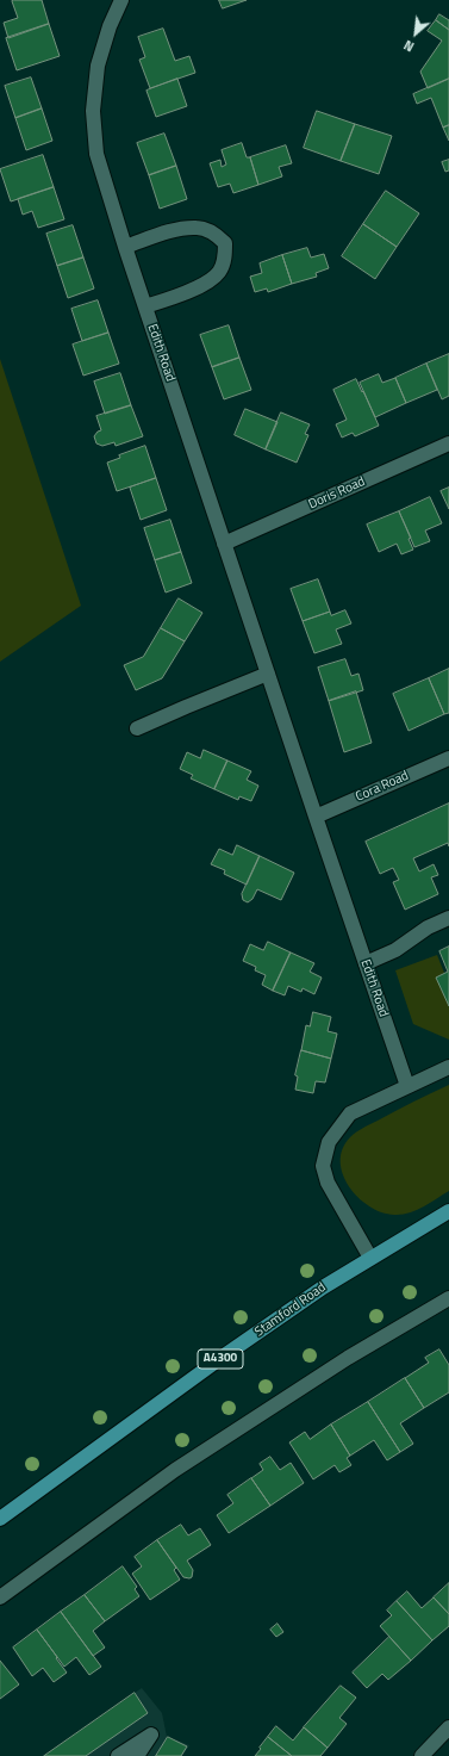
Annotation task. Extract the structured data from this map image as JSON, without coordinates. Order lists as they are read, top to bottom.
{
  "streets": {
    "main road": ["Stamford Road", "A4300"],
    "street": ["Edith Road", "Doris Road", "Cora Road"]
  },
  "crossings": [
    ["Edith Road", "Doris Road"],
    ["Edith Road", "Cora Road"]
  ],
  "north": "bottom left"
}
